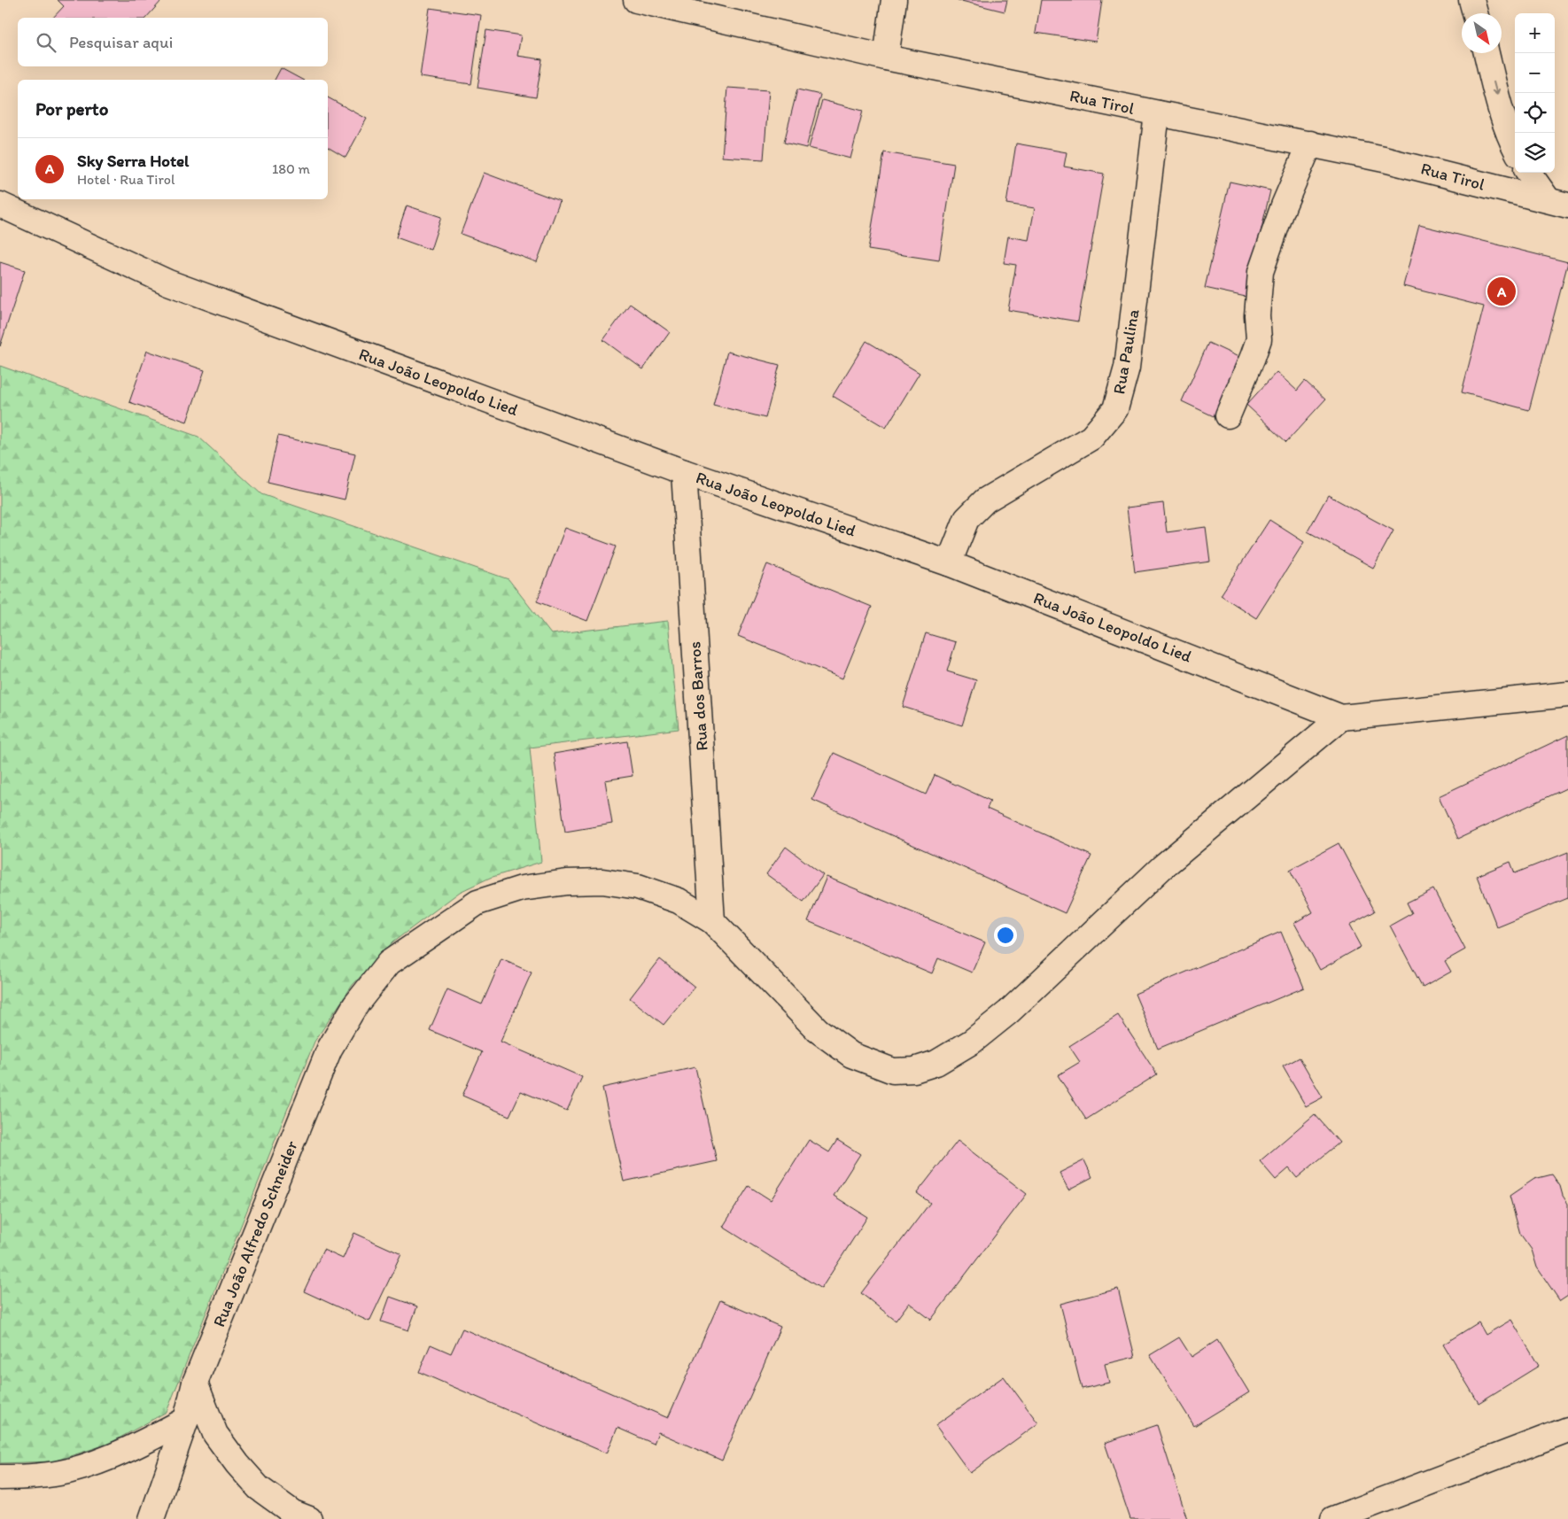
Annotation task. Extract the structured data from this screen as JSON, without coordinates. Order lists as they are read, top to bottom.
{
  "streets": {
    "street": [
      "Rua Tirol",
      "Rua Paulina",
      "Rua João Leopoldo Lied",
      "Rua dos Barros",
      "Rua João Alfredo Schneider"
    ]
  },
  "crossings": [
    ["Rua Tirol", "Rua Paulina"],
    ["Rua Paulina", "Rua João Leopoldo Lied"],
    ["Rua João Leopoldo Lied", "Rua dos Barros"],
    ["Rua João Leopoldo Lied", "Rua João Alfredo Schneider"],
    ["Rua dos Barros", "Rua João Alfredo Schneider"]
  ],
  "north": "bottom right",
  "page": {
    "map_buttons": ["+", "−"],
    "search": "Pesquisar aqui",
    "heading": "Por perto",
    "list": [
      {
        "mark": "A",
        "name": "Sky Serra Hotel",
        "note": "Hotel · Rua Tirol",
        "value": "180 m"
      }
    ],
    "pins": "A"
  }
}
